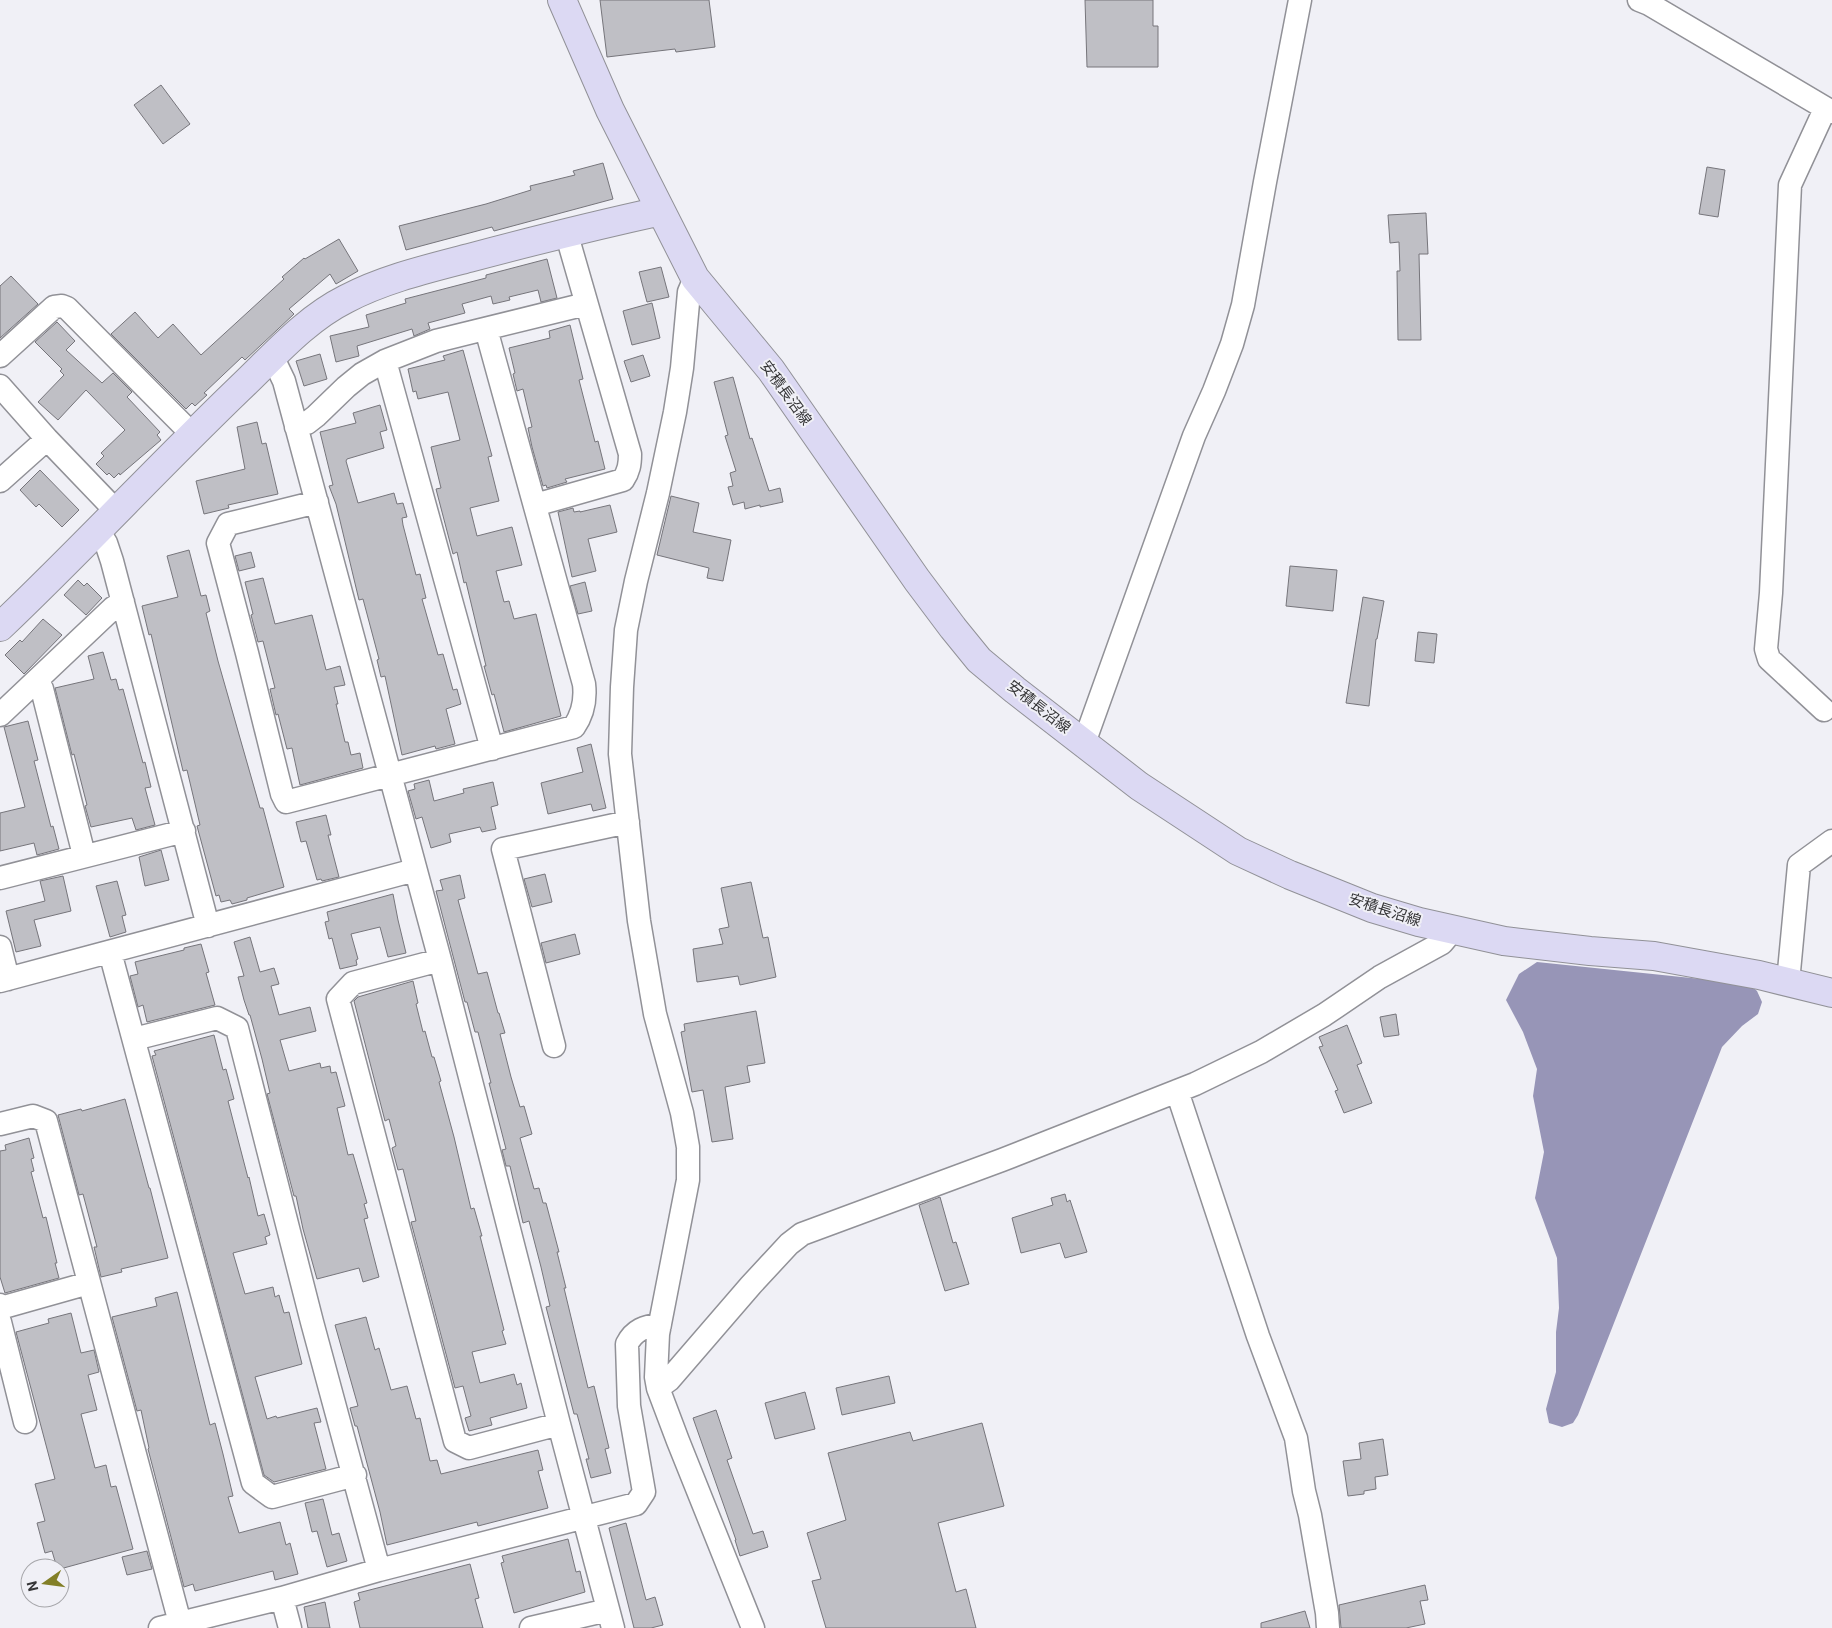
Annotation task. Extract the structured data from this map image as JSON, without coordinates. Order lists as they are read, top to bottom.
{
  "streets": {
    "main road": ["安積長沼線"]
  },
  "north": "left"
}
